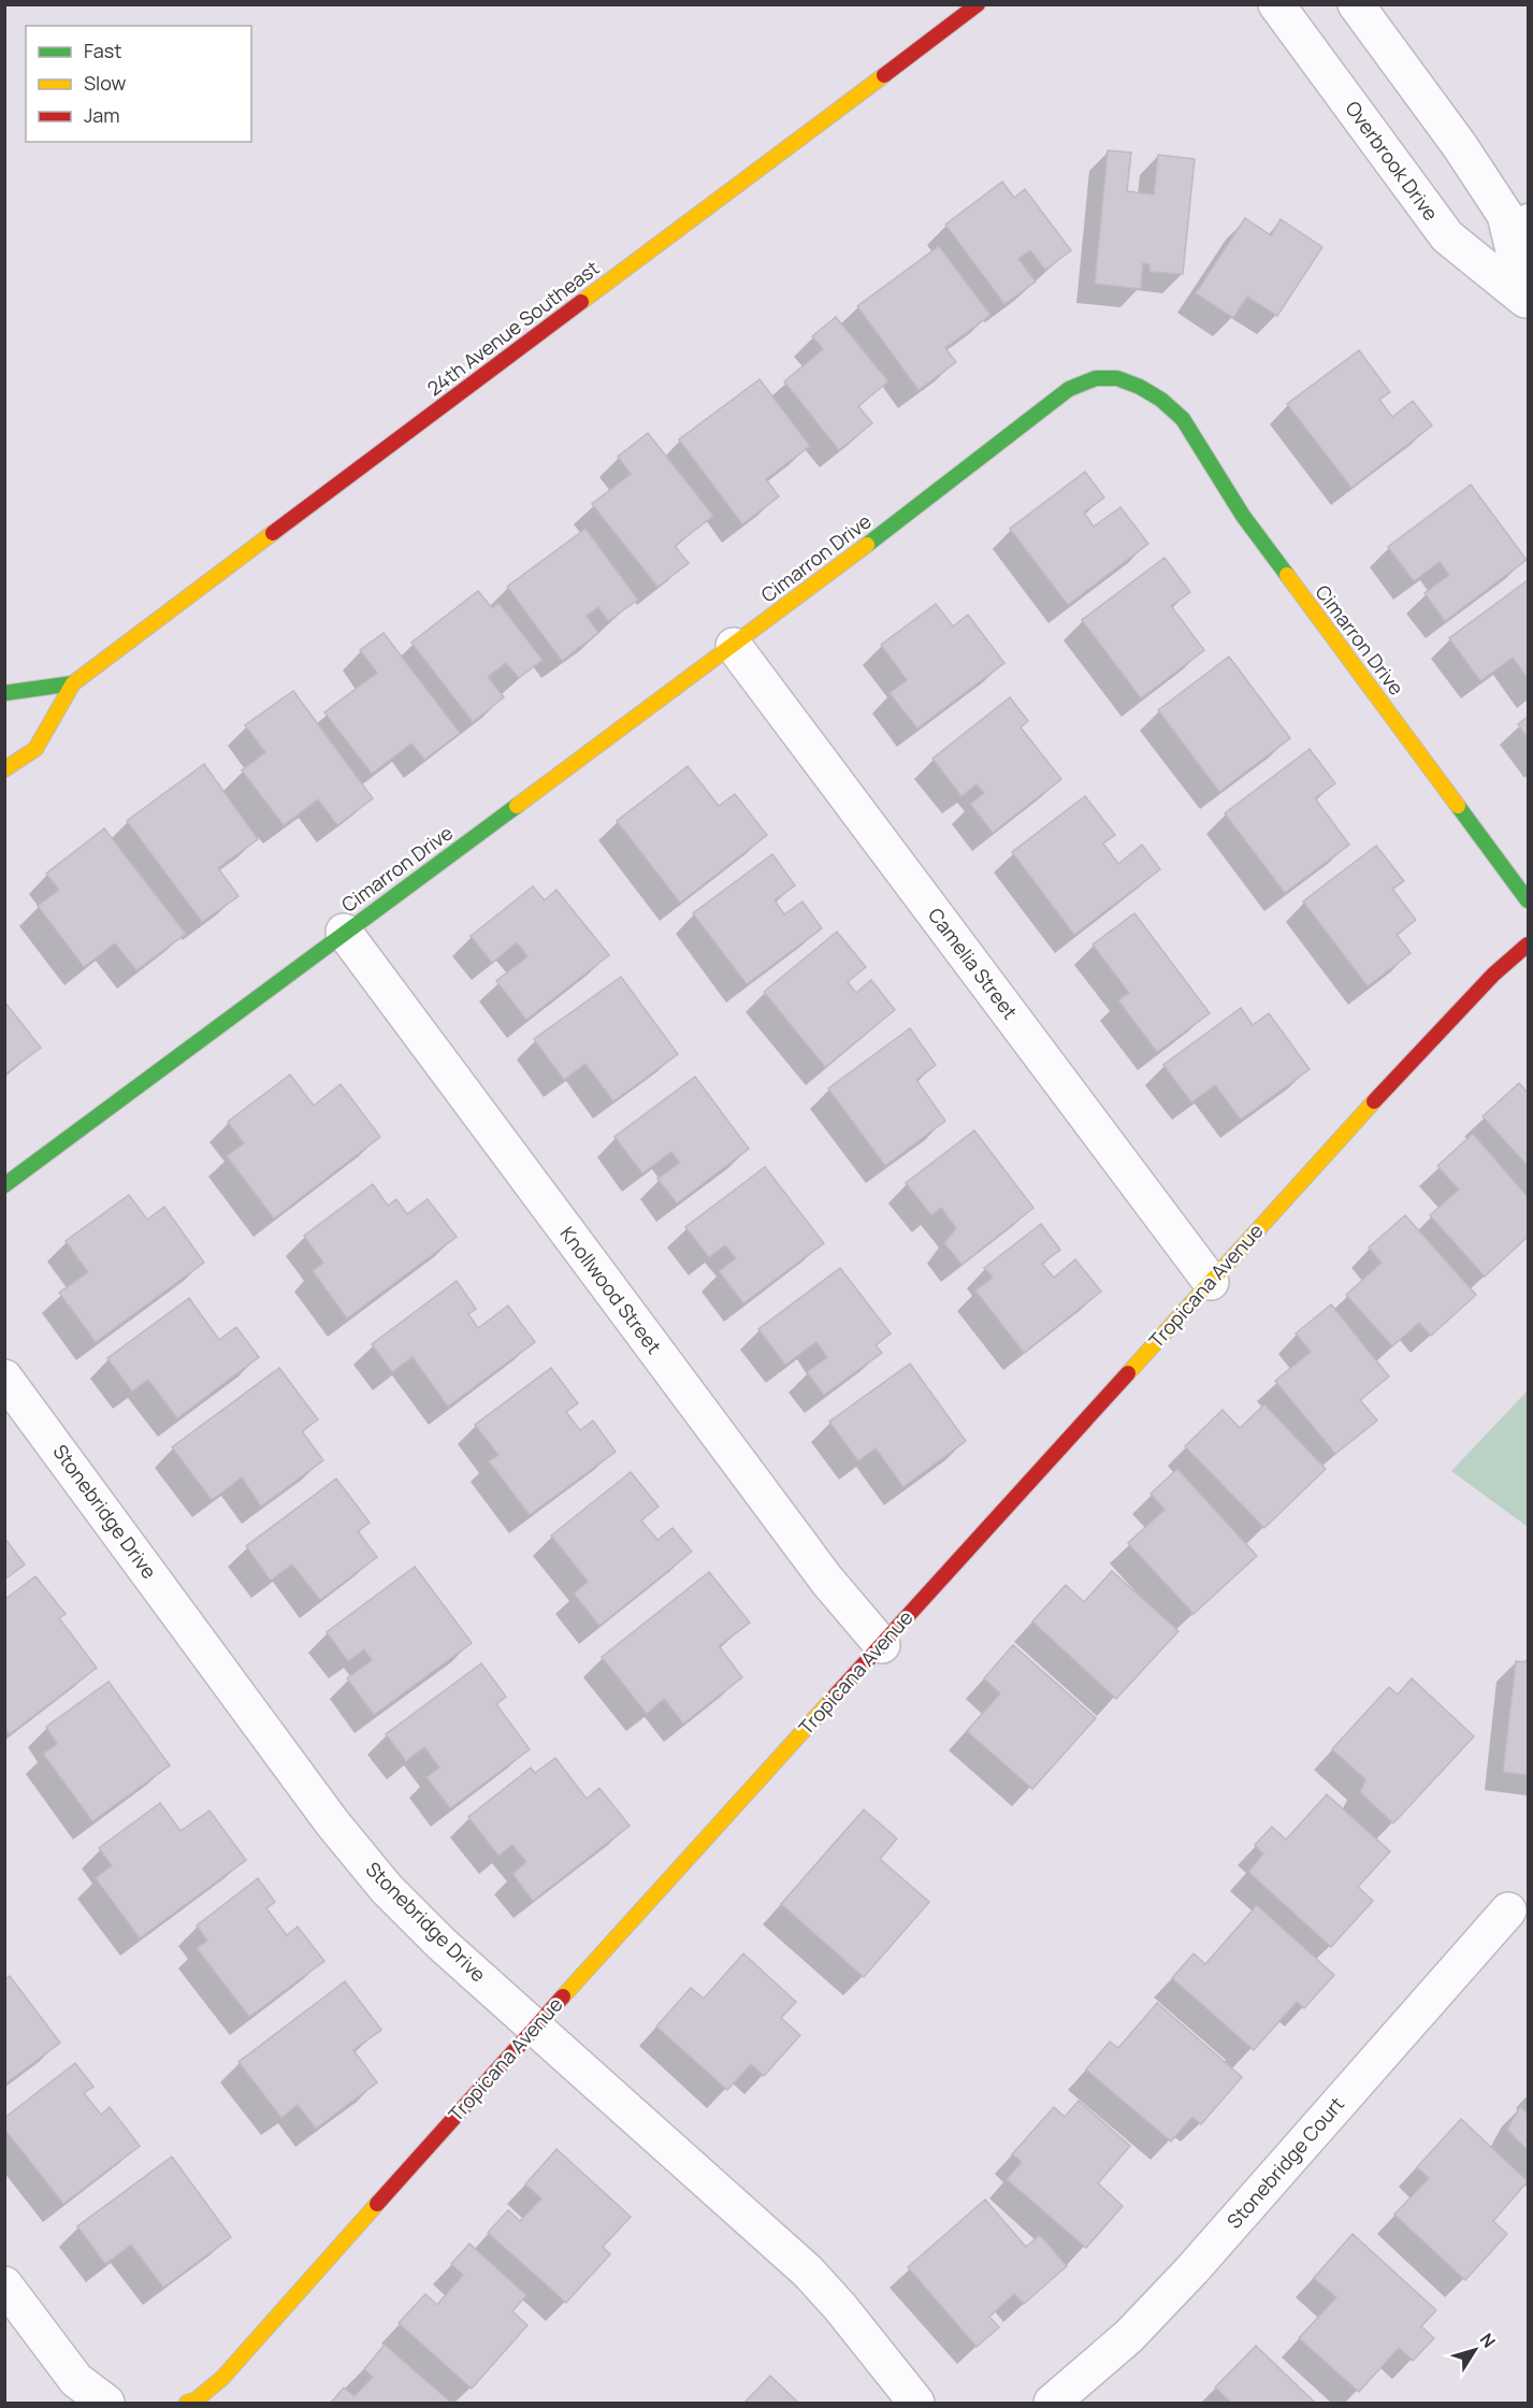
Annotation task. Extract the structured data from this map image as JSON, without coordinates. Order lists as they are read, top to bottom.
{
  "streets": {
    "street": [
      "Overbrook Drive",
      "24th Avenue Southeast",
      "Cimarron Drive",
      "Camelia Street",
      "Tropicana Avenue",
      "Knollwood Street",
      "Stonebridge Drive",
      "Stonebridge Court"
    ]
  },
  "crossings": [
    ["Cimarron Drive", "Camelia Street"],
    ["Cimarron Drive", "Knollwood Street"],
    ["Camelia Street", "Tropicana Avenue"],
    ["Tropicana Avenue", "Knollwood Street"],
    ["Tropicana Avenue", "Stonebridge Drive"]
  ],
  "legend": ["Fast", "Slow", "Jam"],
  "north": "top right"
}
